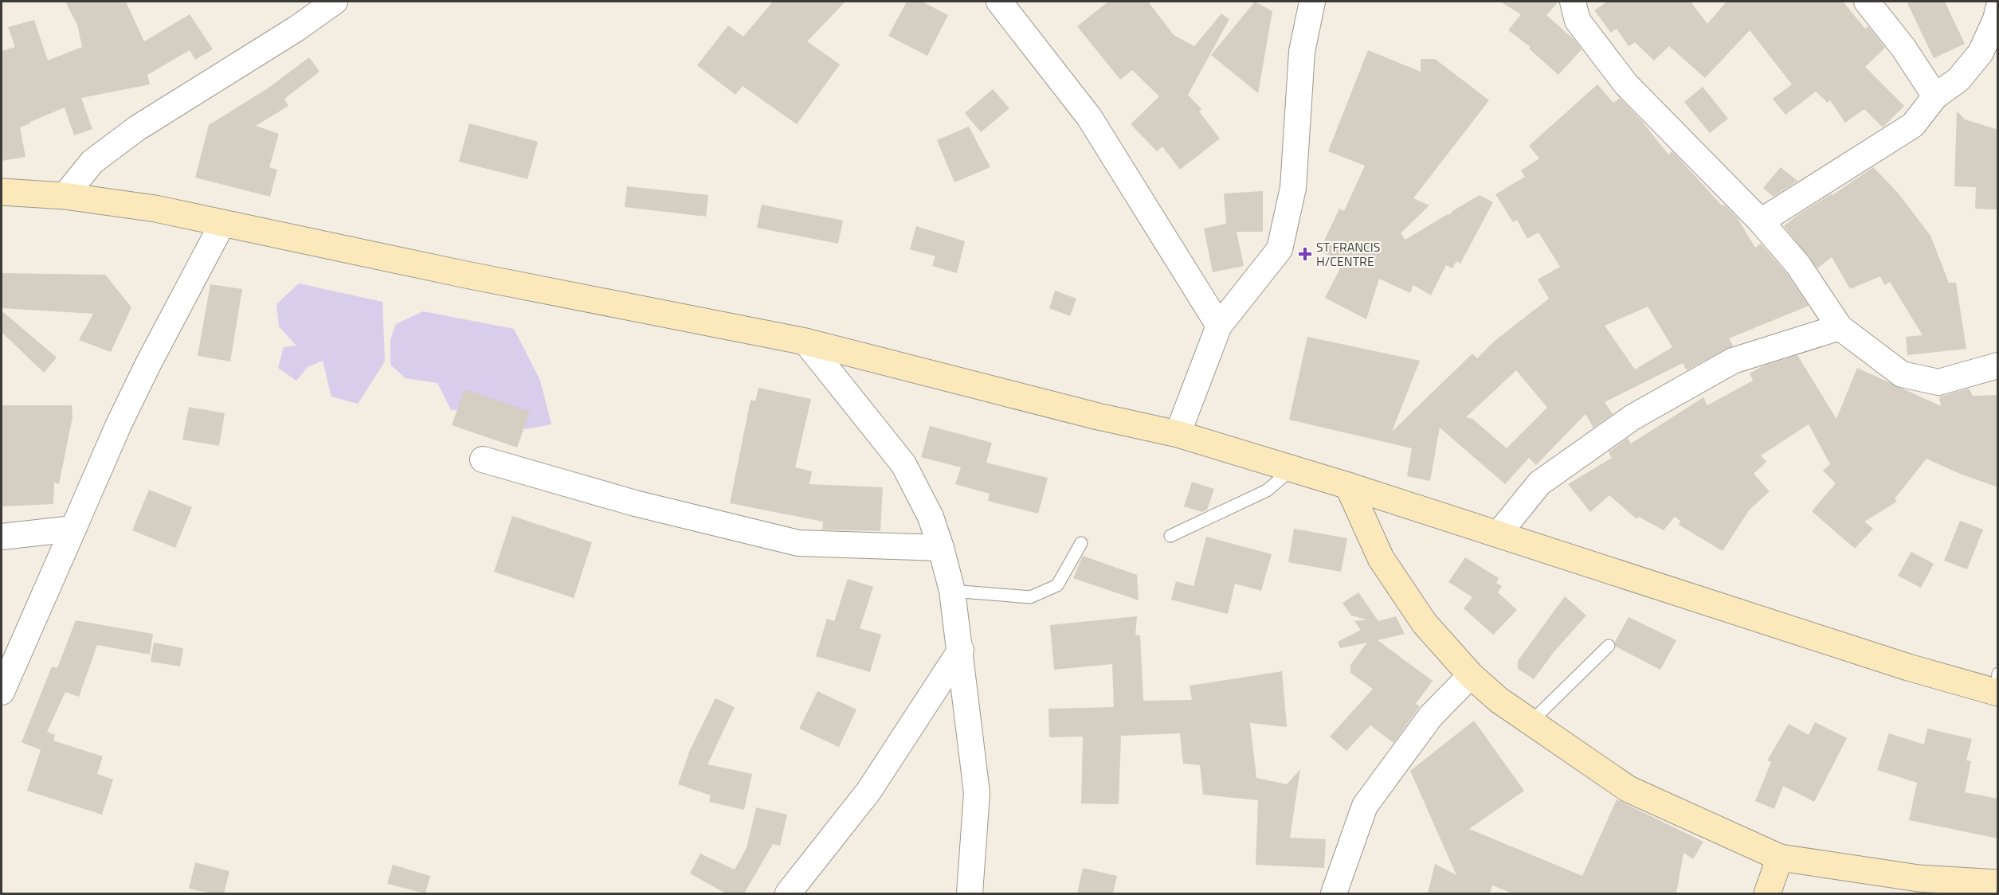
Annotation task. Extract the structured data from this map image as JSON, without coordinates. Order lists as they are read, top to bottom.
{
  "places": {
    "health": ["ST FRANCIS H/CENTRE"]
  }
}
